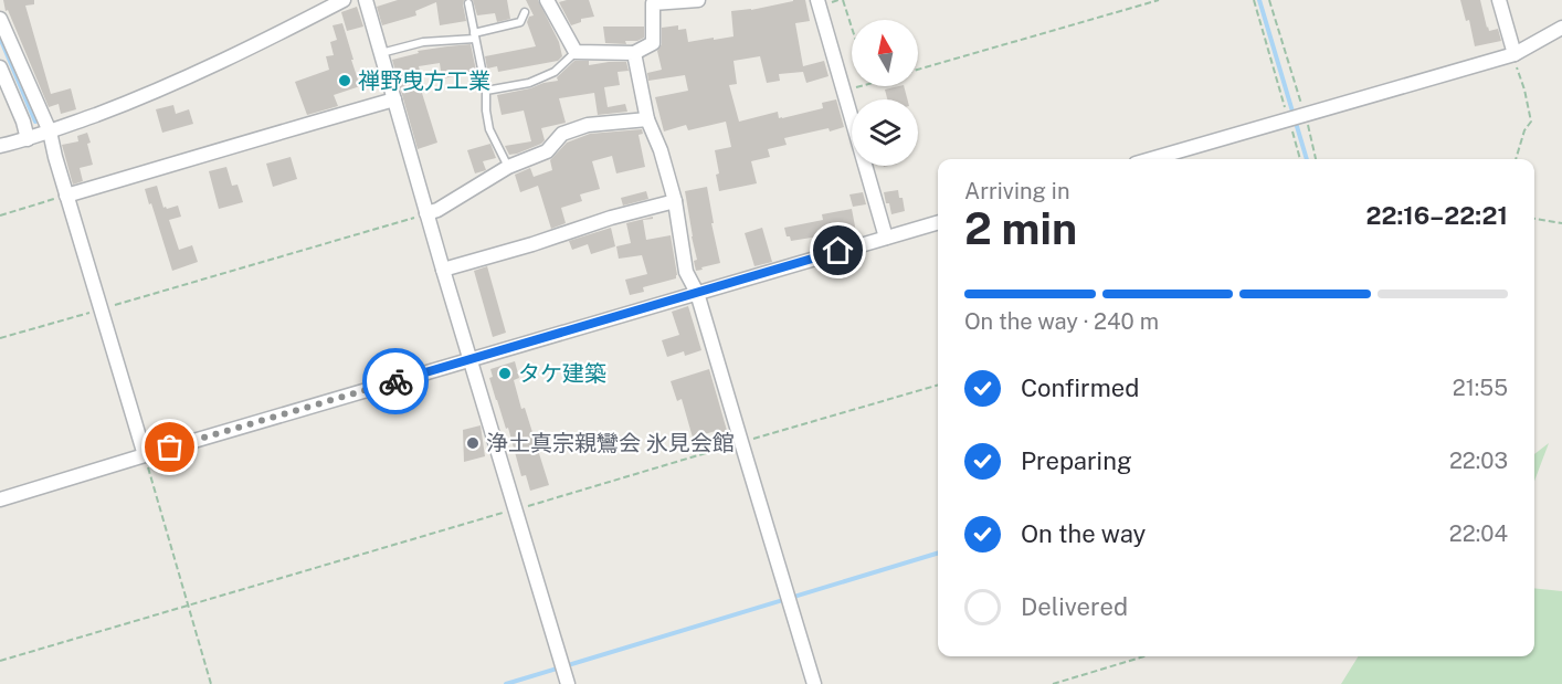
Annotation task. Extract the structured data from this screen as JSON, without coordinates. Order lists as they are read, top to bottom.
{
  "places": ["禅野曳方工業", "タケ建築", "浄土真宗親鸞会 氷見会館"],
  "north": "top",
  "page": {
    "heading": ["2 min", "Arriving in", "22:16–22:21"],
    "bar": "On the way · 240 m",
    "list": [
      ["Confirmed", "21:55"],
      ["Preparing", "22:03"],
      ["On the way", "22:04"],
      "Delivered"
    ]
  }
}
